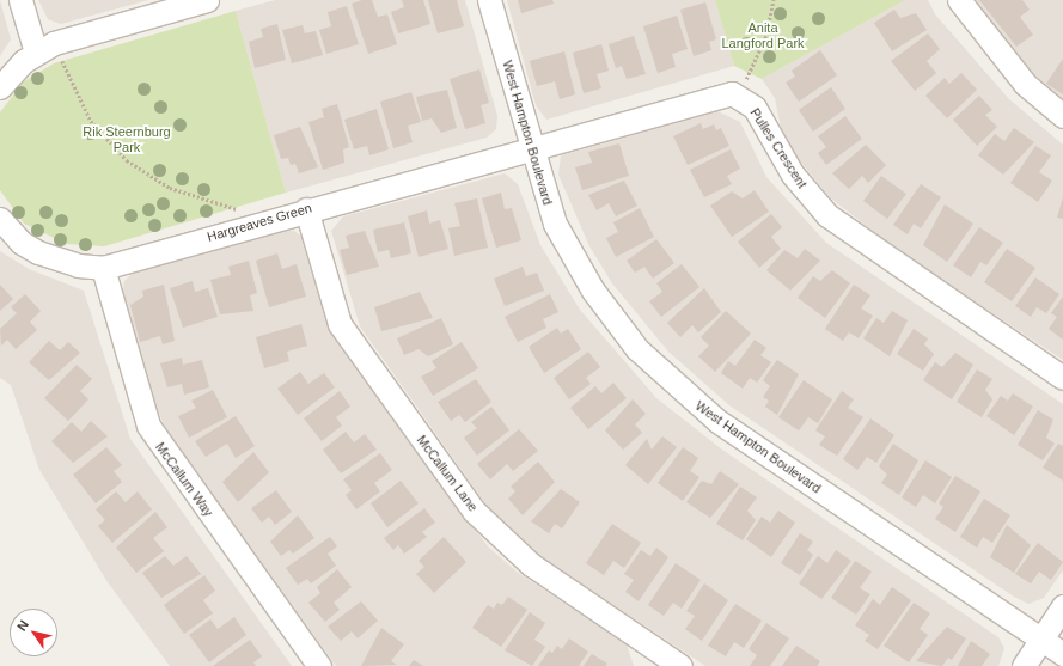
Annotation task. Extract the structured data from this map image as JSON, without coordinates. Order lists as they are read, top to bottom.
{
  "streets": {
    "street": [
      "West Hampton Boulevard",
      "Pulles Crescent",
      "Hargreaves Green",
      "McCallum Lane",
      "McCallum Way"
    ]
  },
  "crossings": [
    ["West Hampton Boulevard", "Pulles Crescent"],
    ["West Hampton Boulevard", "Hargreaves Green"],
    ["Pulles Crescent", "Hargreaves Green"],
    ["Hargreaves Green", "McCallum Lane"],
    ["Hargreaves Green", "McCallum Way"]
  ],
  "parks": ["Anita Langford Park", "Rik Steernburg Park"],
  "north": "top left"
}
